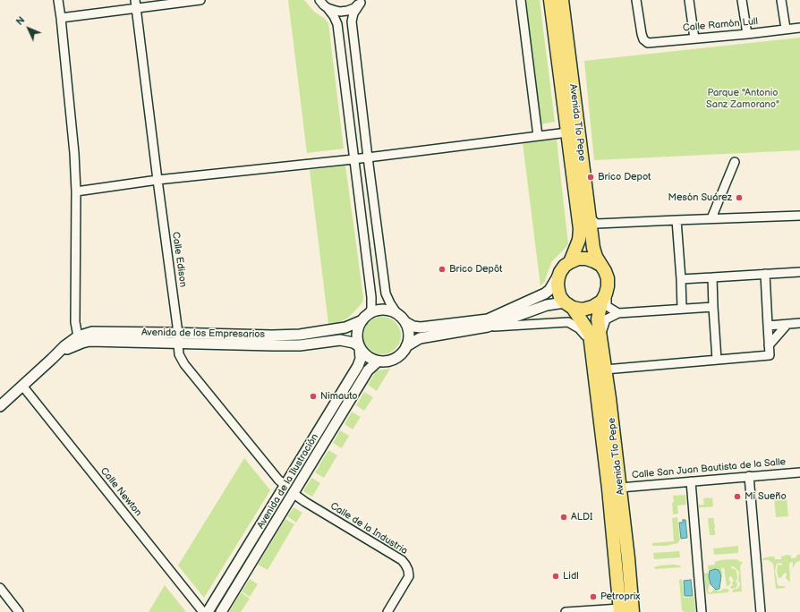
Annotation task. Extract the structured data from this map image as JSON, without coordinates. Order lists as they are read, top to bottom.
{
  "streets": {
    "main road": ["Avenida Tío Pepe"],
    "street": [
      "Calle Ramón Lull",
      "Calle Edison",
      "Avenida de los Empresarios",
      "Calle San Juan Bautista de la Salle",
      "Avenida de la Ilustración",
      "Calle Newton",
      "Calle de la Industria"
    ]
  },
  "crossings": [
    ["Avenida Tío Pepe", "Calle San Juan Bautista de la Salle"],
    ["Calle Edison", "Avenida de los Empresarios"],
    ["Calle Edison", "Avenida de la Ilustración"],
    ["Calle Edison", "Calle de la Industria"],
    ["Avenida de los Empresarios", "Avenida de la Ilustración"],
    ["Avenida de los Empresarios", "Calle Newton"],
    ["Avenida de la Ilustración", "Calle de la Industria"]
  ],
  "parks": ["Parque \"Antonio Sanz Zamorano\""],
  "places": [
    "Brico Depot",
    "Mesón Suárez",
    "Brico Depôt",
    "Nimauto",
    "Mi Sueño",
    "ALDI",
    "Lidl",
    "Petroprix"
  ],
  "north": "top left"
}
